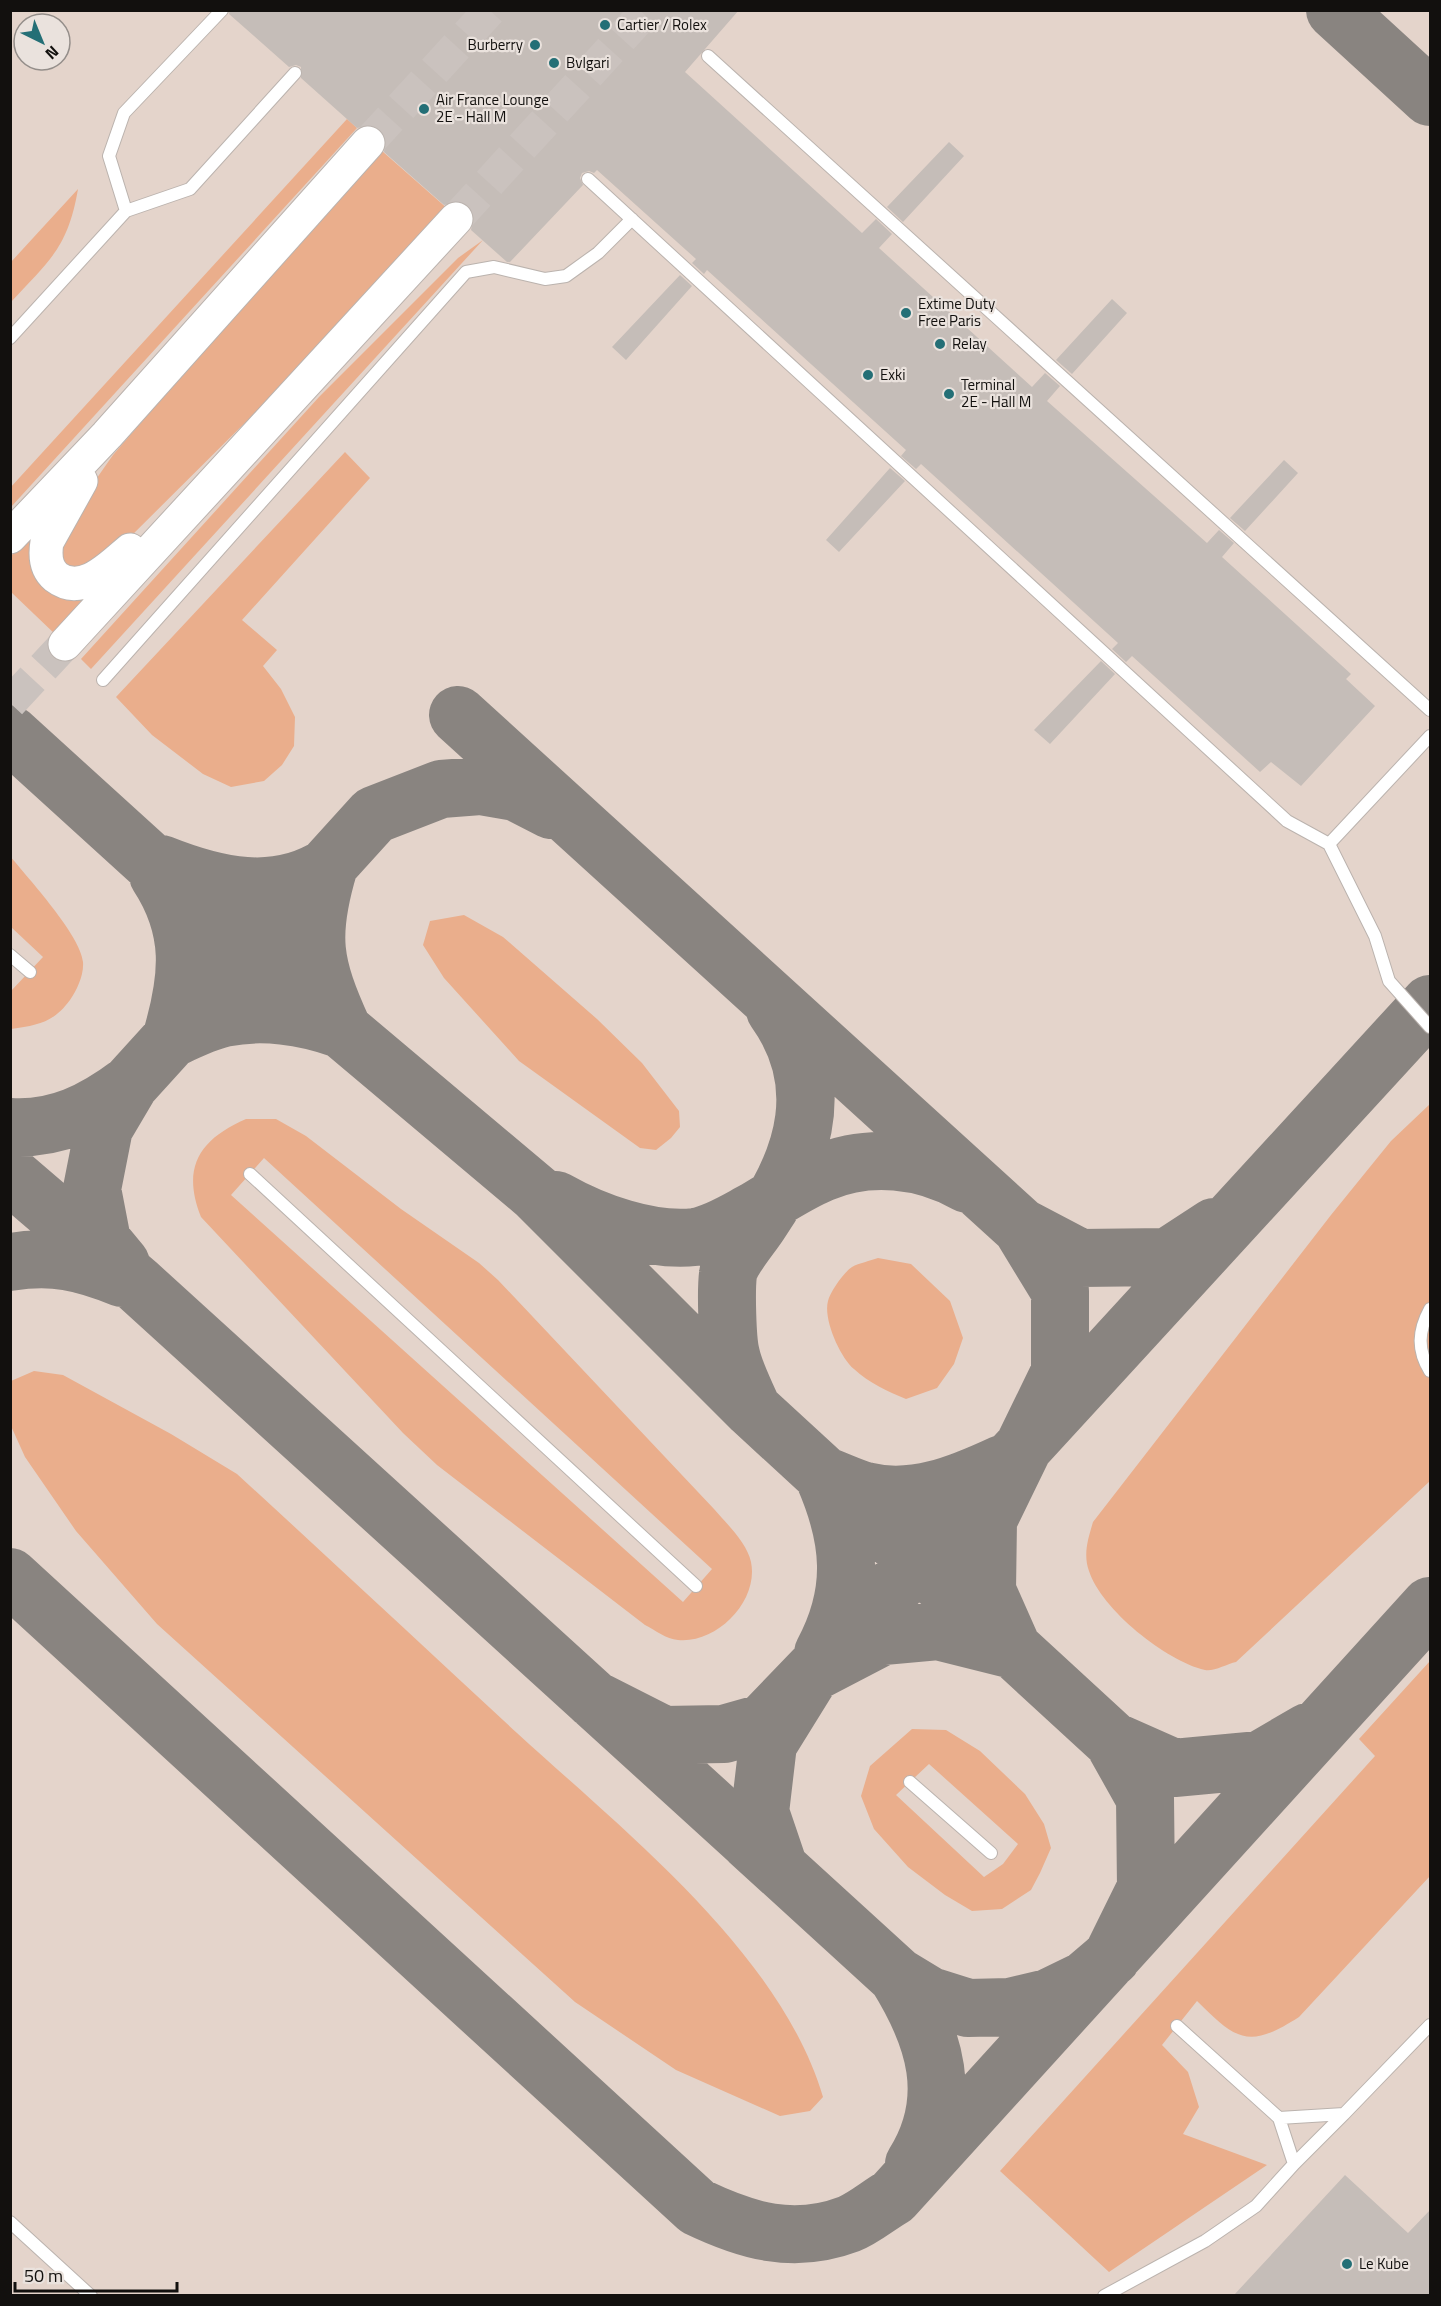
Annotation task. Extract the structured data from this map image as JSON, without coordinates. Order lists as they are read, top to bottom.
{
  "places": [
    "Cartier / Rolex",
    "Burberry",
    "Bvlgari",
    "Air France Lounge 2E - Hall M",
    "Extime Duty Free Paris",
    "Relay",
    "Exki",
    "Terminal 2E - Hall M",
    "Le Kube"
  ],
  "scale_bar": "50 m",
  "north": "bottom right"
}
